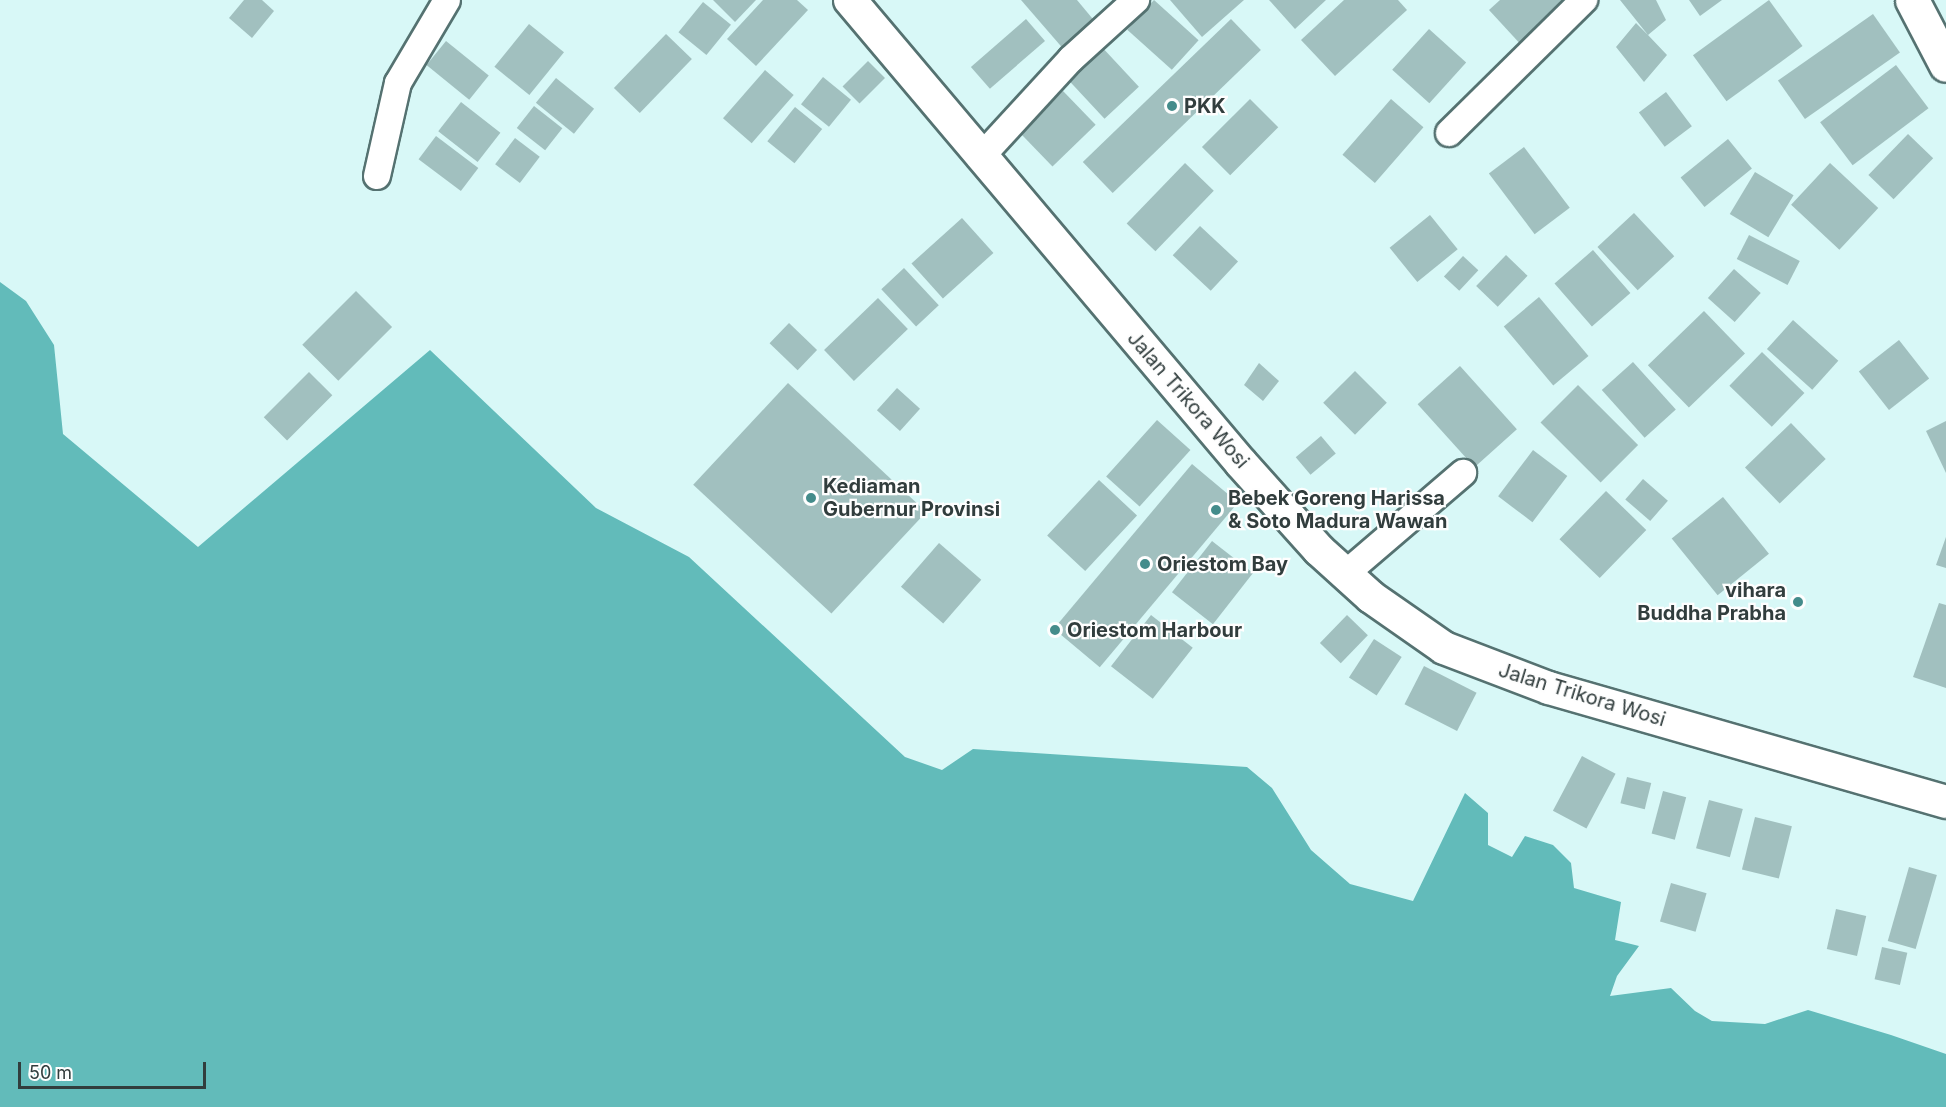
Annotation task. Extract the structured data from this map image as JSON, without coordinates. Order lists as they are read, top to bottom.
{
  "streets": {
    "street": ["Jalan Trikora Wosi"]
  },
  "places": [
    "PKK",
    "Kediaman Gubernur Provinsi",
    "Bebek Goreng Harissa & Soto Madura Wawan",
    "Oriestom Bay",
    "vihara Buddha Prabha",
    "Oriestom Harbour"
  ],
  "scale_bar": "50 m"
}
